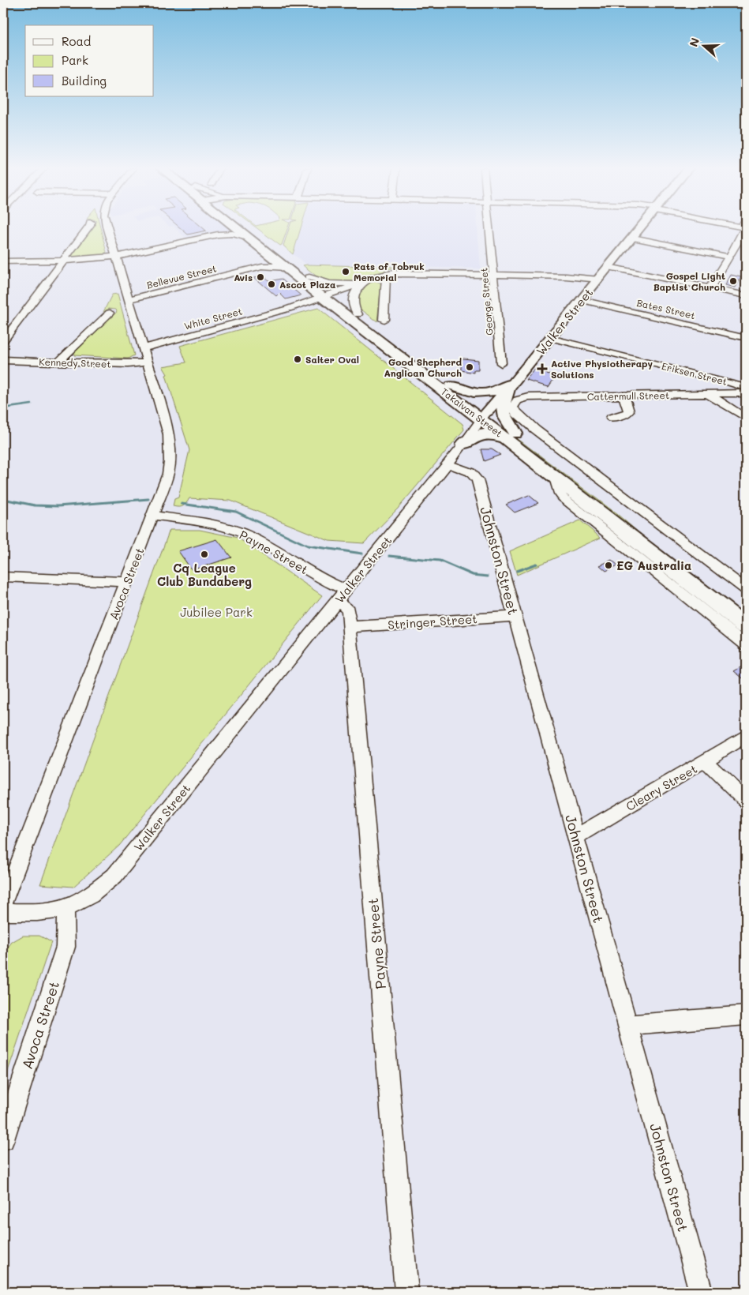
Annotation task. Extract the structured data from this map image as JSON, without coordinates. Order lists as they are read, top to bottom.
{
  "streets": {
    "highway": ["Takalvan Street"],
    "main road": ["Walker Street"],
    "street": [
      "Bellevue Street",
      "George Street",
      "Bates Street",
      "White Street",
      "Kennedy Street",
      "Eriksen Street",
      "Cattermull Street",
      "Payne Street",
      "Johnston Street",
      "Avoca Street",
      "Stringer Street",
      "Cleary Street"
    ]
  },
  "crossings": [
    ["Bellevue Street", "Takalvan Street"],
    ["Bellevue Street", "Avoca Street"],
    ["Bates Street", "Walker Street"],
    ["White Street", "Takalvan Street"],
    ["White Street", "Avoca Street"],
    ["Walker Street", "Eriksen Street"],
    ["Walker Street", "Takalvan Street"],
    ["Walker Street", "Payne Street"],
    ["Walker Street", "Johnston Street"],
    ["Walker Street", "Avoca Street"],
    ["Kennedy Street", "Avoca Street"],
    ["Payne Street", "Avoca Street"],
    ["Payne Street", "Stringer Street"],
    ["Johnston Street", "Stringer Street"],
    ["Johnston Street", "Cleary Street"]
  ],
  "parks": ["Jubilee Park"],
  "places": {
    "other": [
      "Rats of Tobruk Memorial",
      "Avis",
      "Gospel Light Baptist Church",
      "Ascot Plaza",
      "Salter Oval",
      "Good Shepherd Anglican Church",
      "Cq League Club Bundaberg",
      "EG Australia"
    ],
    "health": ["Active Physiotherapy Solutions"]
  },
  "legend": ["Road", "Park", "Building"],
  "north": "left"
}
